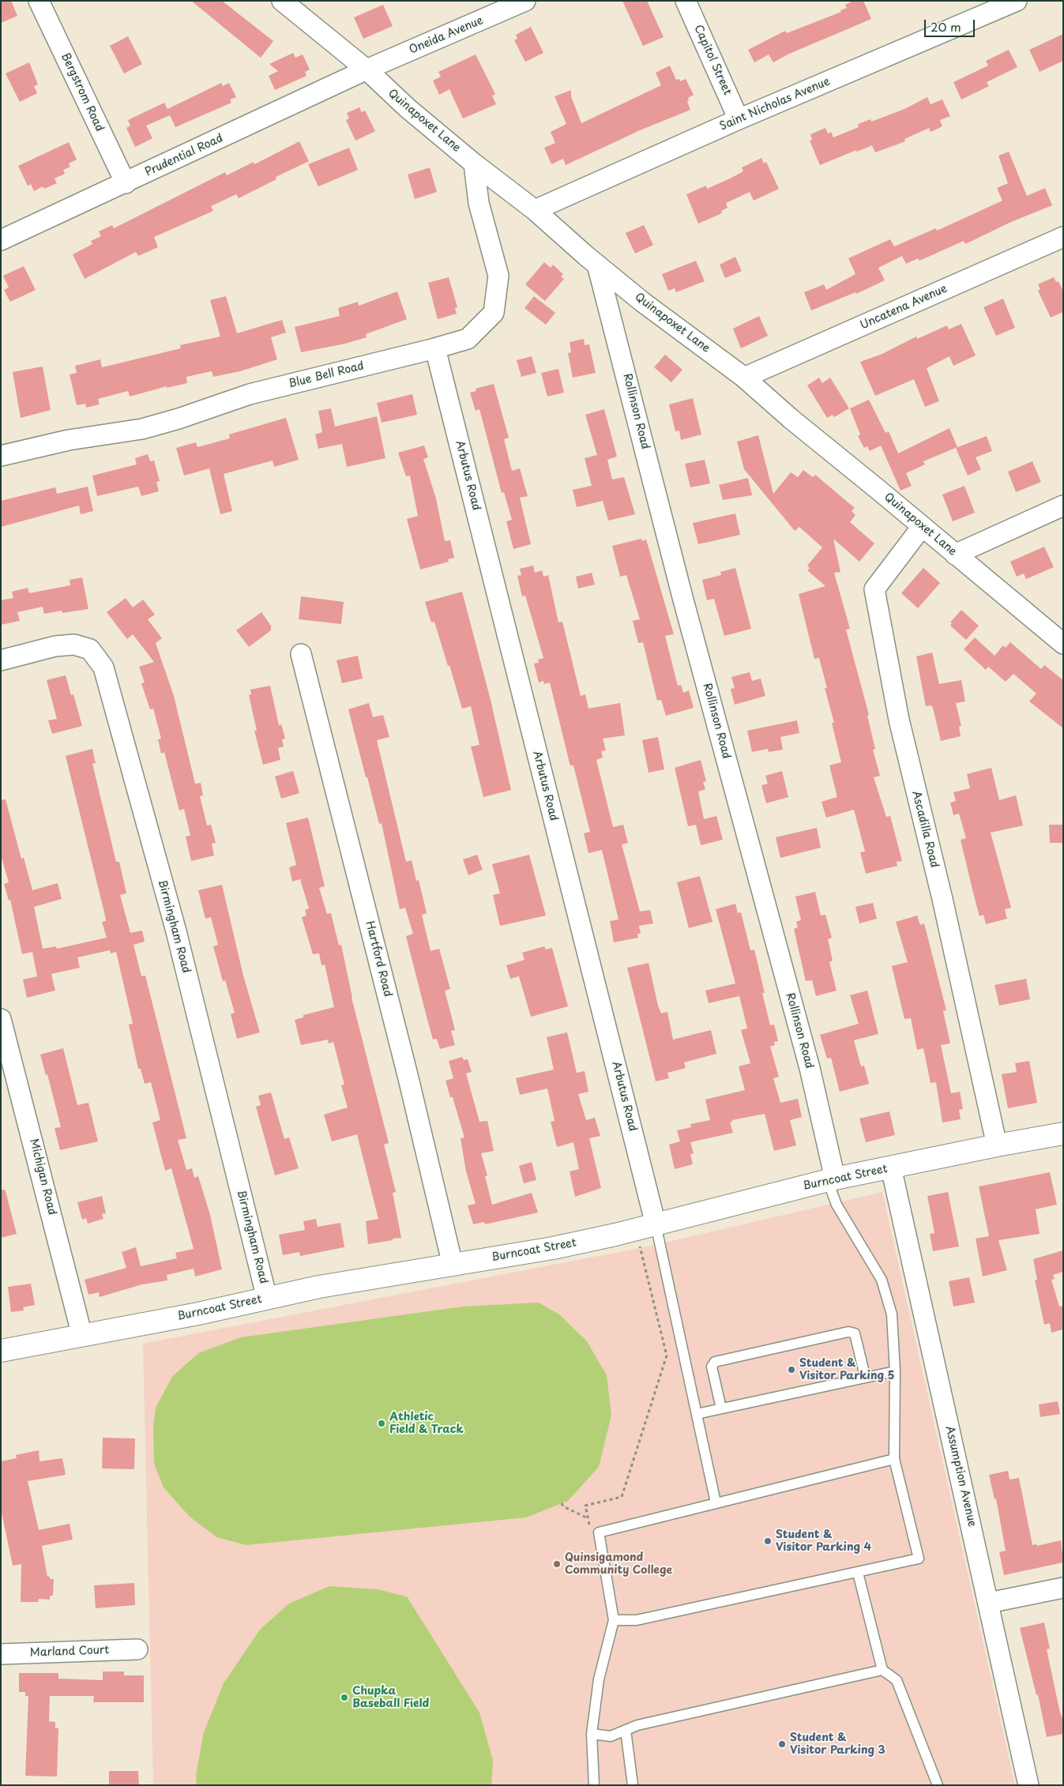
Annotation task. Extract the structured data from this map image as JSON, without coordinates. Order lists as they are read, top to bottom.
{
  "streets": {
    "main road": ["Burncoat Street"],
    "street": [
      "Oneida Avenue",
      "Capitol Street",
      "Bergstrom Road",
      "Saint Nicholas Avenue",
      "Quinapoxet Lane",
      "Prudential Road",
      "Uncatena Avenue",
      "Blue Bell Road",
      "Rollinson Road",
      "Arbutus Road",
      "Ascadilla Road",
      "Birmingham Road",
      "Hartford Road",
      "Michigan Road",
      "Assumption Avenue",
      "Marland Court"
    ]
  },
  "crossings": [
    ["Oneida Avenue", "Quinapoxet Lane"],
    ["Oneida Avenue", "Prudential Road"],
    ["Capitol Street", "Saint Nicholas Avenue"],
    ["Bergstrom Road", "Prudential Road"],
    ["Saint Nicholas Avenue", "Quinapoxet Lane"],
    ["Quinapoxet Lane", "Prudential Road"],
    ["Quinapoxet Lane", "Uncatena Avenue"],
    ["Quinapoxet Lane", "Blue Bell Road"],
    ["Quinapoxet Lane", "Rollinson Road"],
    ["Quinapoxet Lane", "Ascadilla Road"],
    ["Blue Bell Road", "Arbutus Road"],
    ["Rollinson Road", "Burncoat Street"],
    ["Arbutus Road", "Burncoat Street"],
    ["Ascadilla Road", "Burncoat Street"],
    ["Birmingham Road", "Burncoat Street"],
    ["Hartford Road", "Burncoat Street"],
    ["Michigan Road", "Burncoat Street"],
    ["Burncoat Street", "Assumption Avenue"]
  ],
  "places": [
    "Student & Visitor Parking 5",
    "Athletic Field & Track",
    "Student & Visitor Parking 4",
    "Quinsigamond Community College",
    "Chupka Baseball Field",
    "Student & Visitor Parking 3"
  ],
  "scale_bar": "20 m"
}
